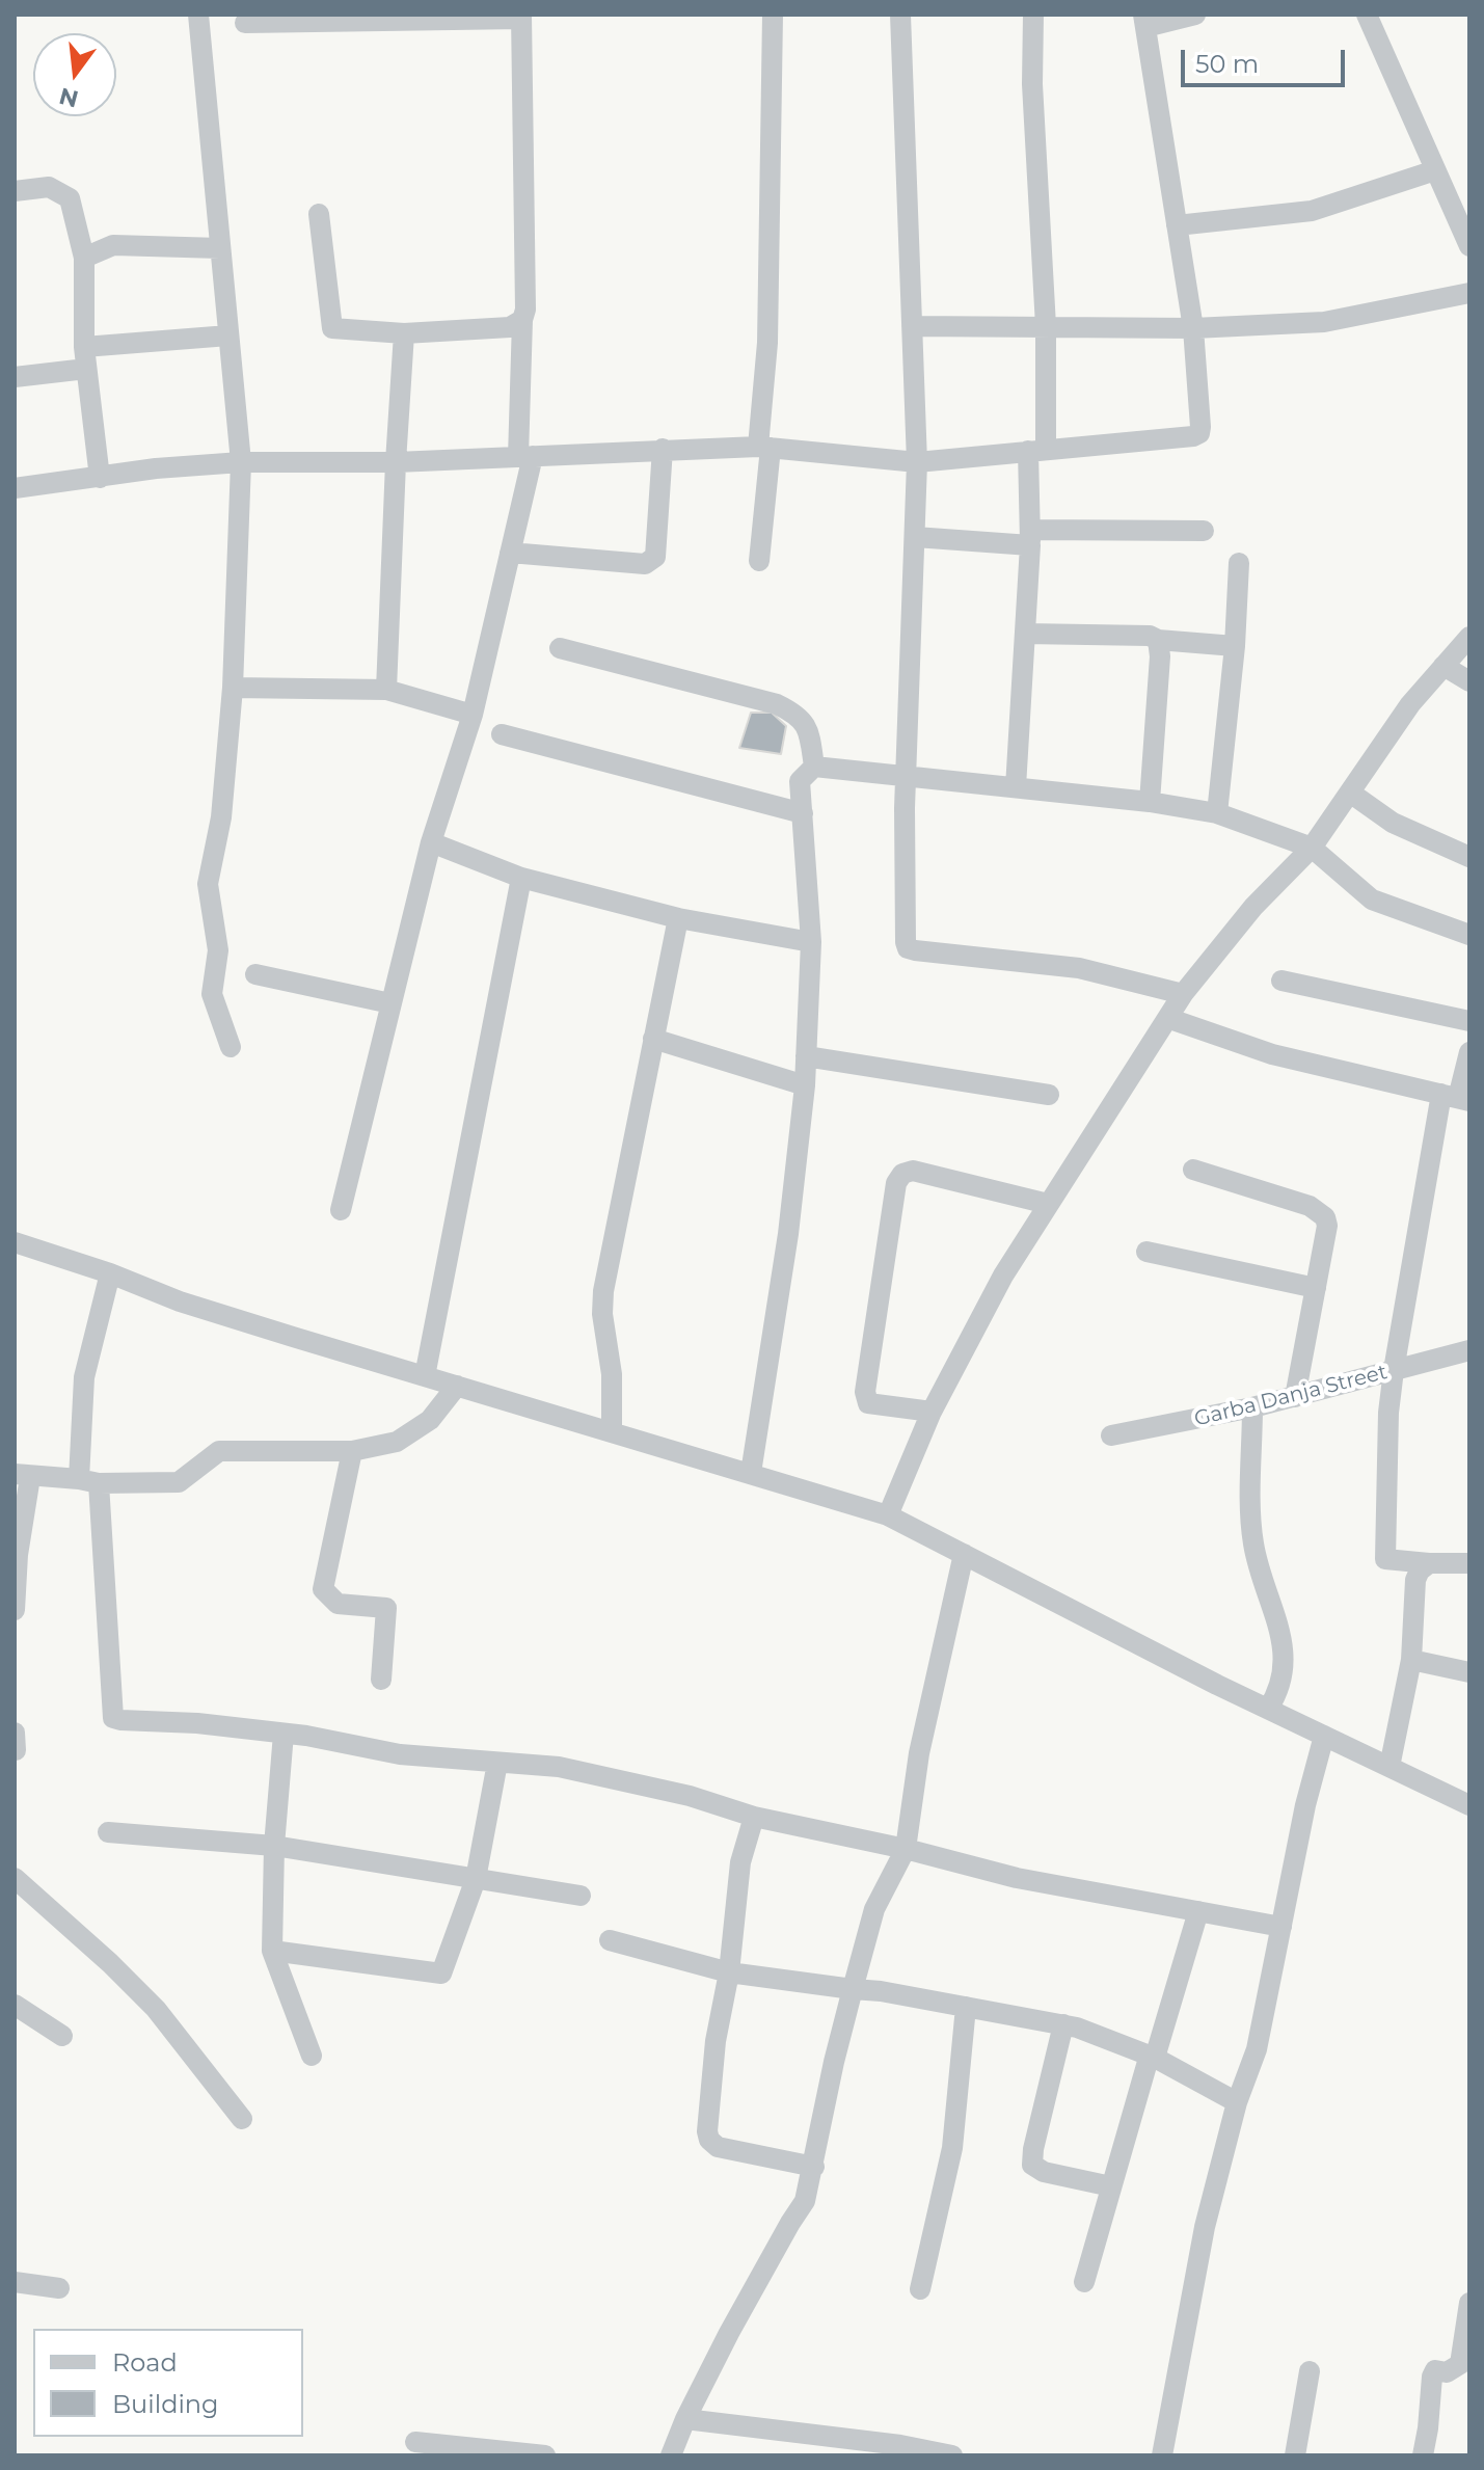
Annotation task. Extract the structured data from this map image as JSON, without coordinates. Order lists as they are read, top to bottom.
{
  "streets": {
    "street": ["Garba Danja Street"]
  },
  "legend": ["Road", "Building"],
  "scale_bar": "50 m",
  "north": "bottom"
}
